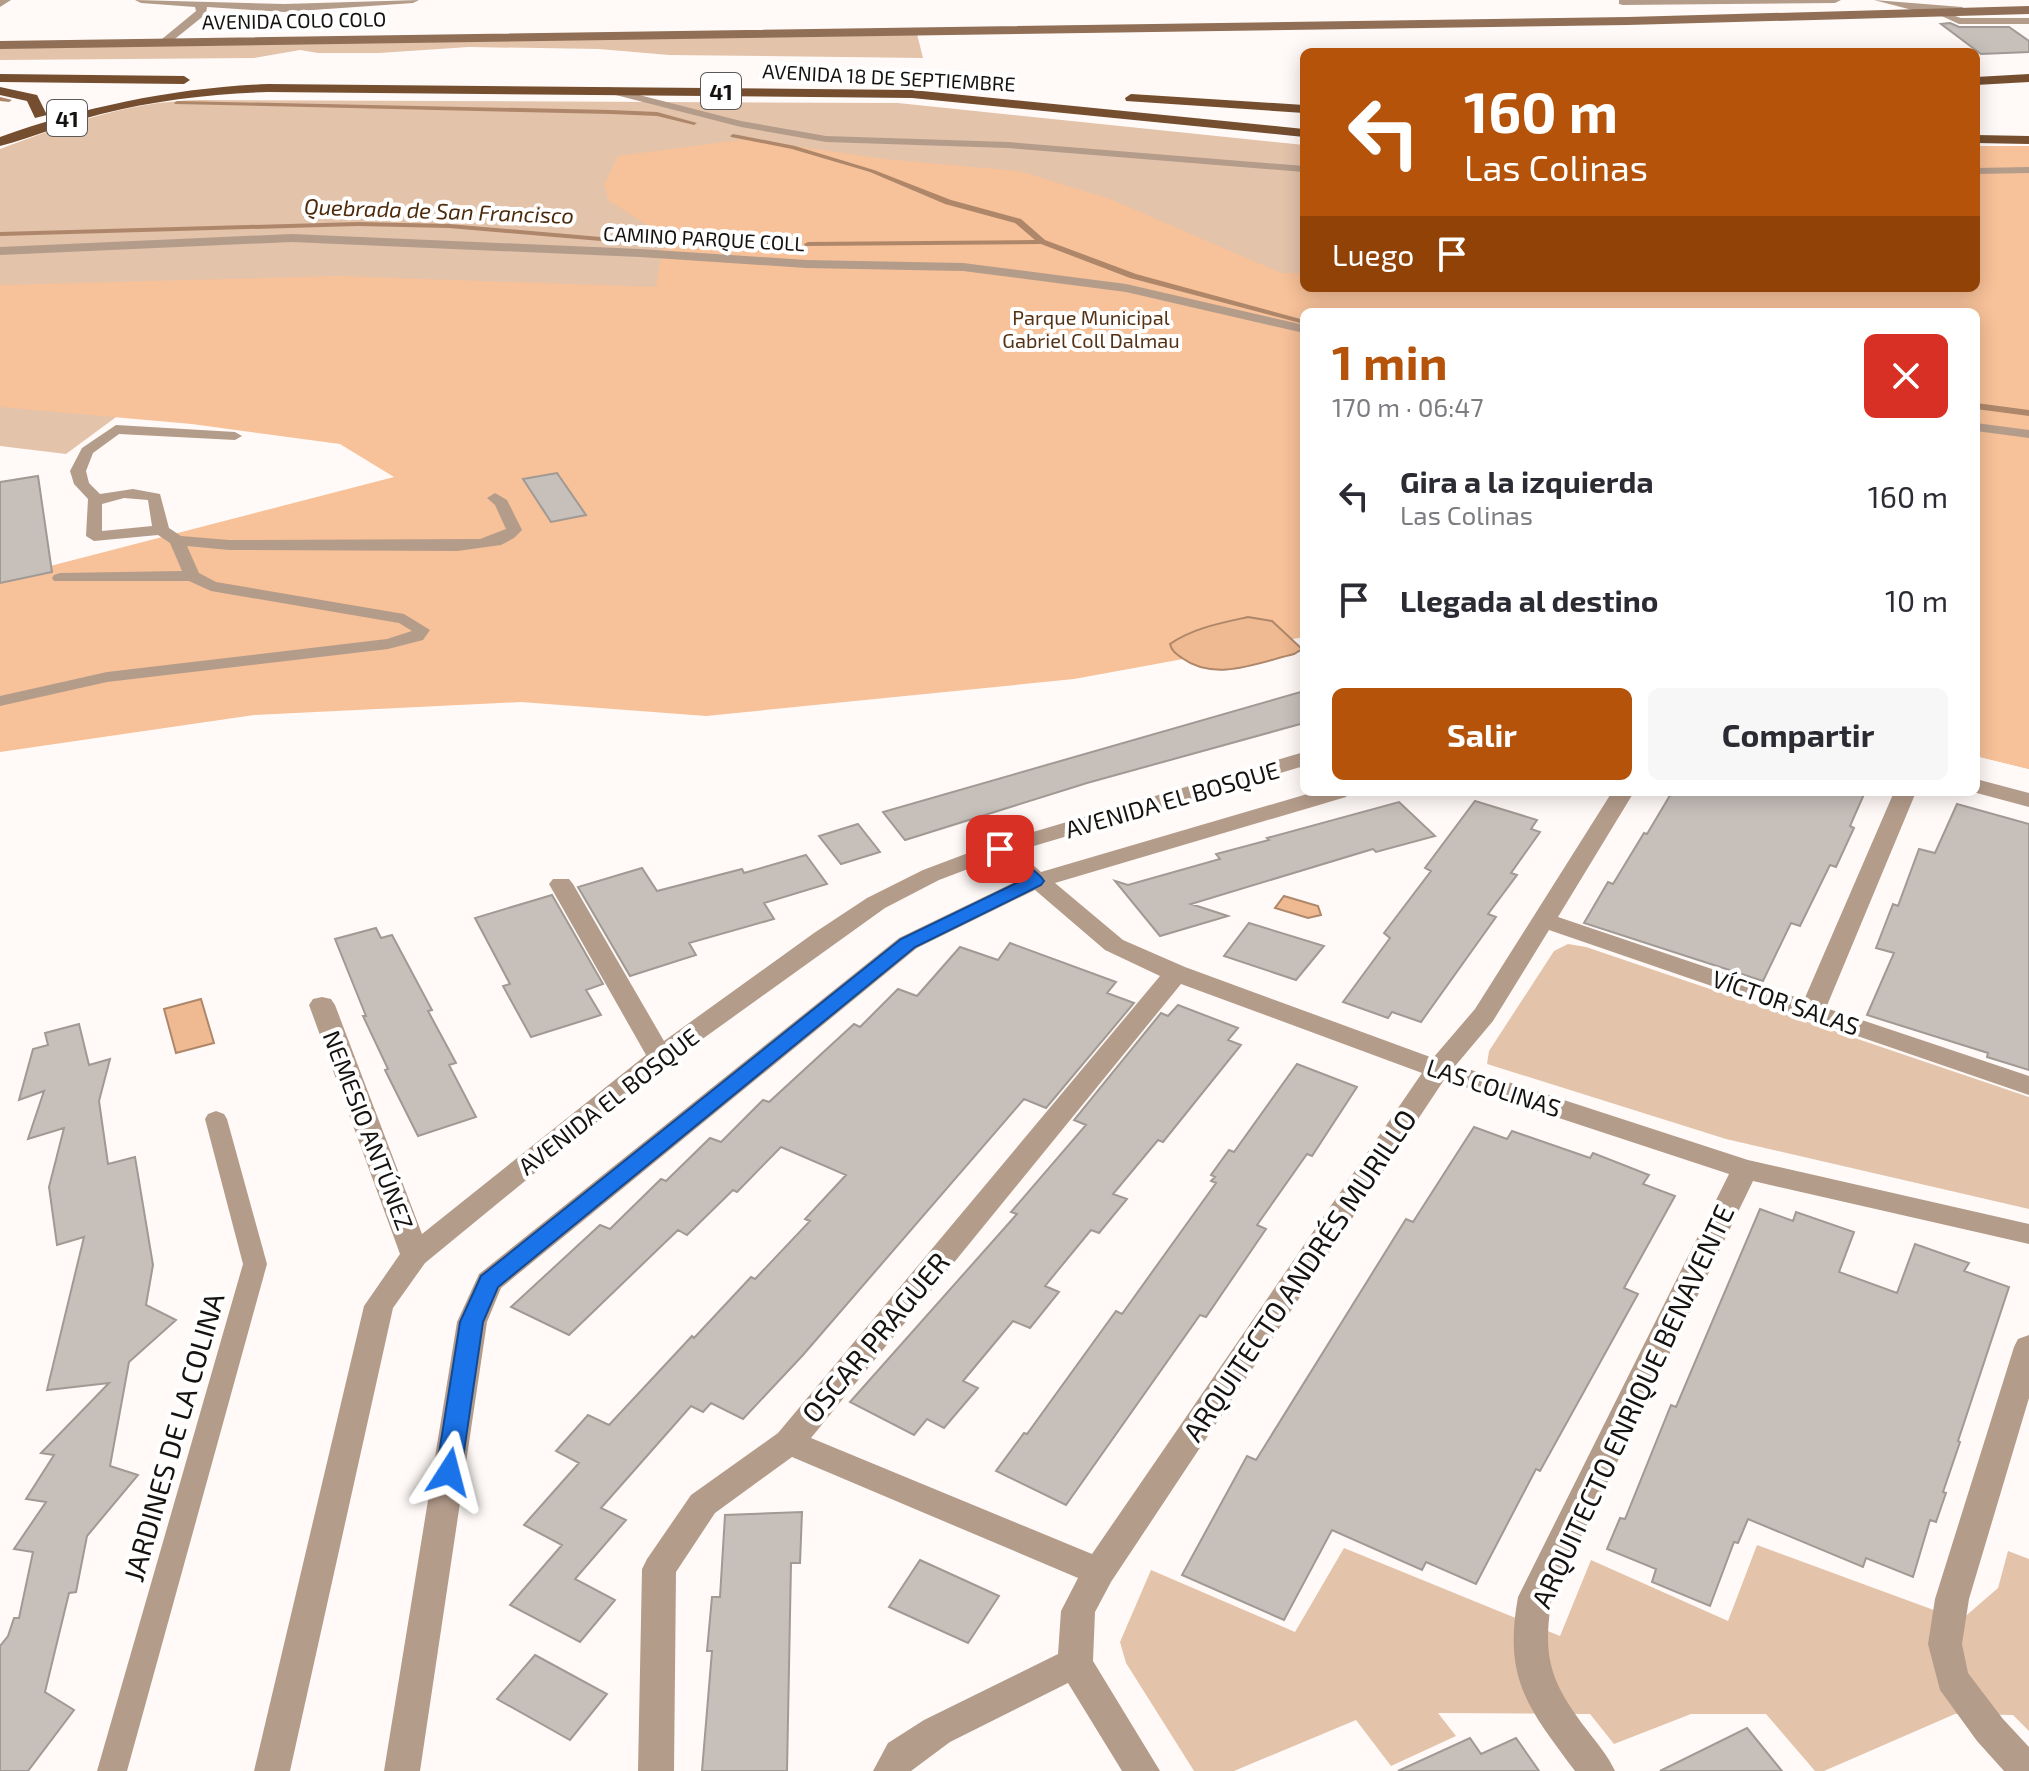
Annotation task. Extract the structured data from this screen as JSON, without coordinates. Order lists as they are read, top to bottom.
{
  "streets": {
    "main road": ["AVENIDA 18 DE SEPTIEMBRE", "41"],
    "street": [
      "AVENIDA COLO COLO",
      "AVENIDA EL BOSQUE",
      "VÍCTOR SALAS",
      "LAS COLINAS",
      "NEMESIO ANTÚNEZ",
      "ARQUITECTO ANDRÉS MURILLO",
      "OSCAR PRAGUER",
      "ARQUITECTO ENRIQUE BENAVENTE"
    ],
    "lane": ["CAMINO PARQUE COLL", "JARDINES DE LA COLINA"]
  },
  "crossings": [
    ["AVENIDA 18 DE SEPTIEMBRE", "41"],
    ["AVENIDA EL BOSQUE", "LAS COLINAS"],
    ["AVENIDA EL BOSQUE", "NEMESIO ANTÚNEZ"],
    ["VÍCTOR SALAS", "ARQUITECTO ANDRÉS MURILLO"],
    ["LAS COLINAS", "ARQUITECTO ANDRÉS MURILLO"],
    ["LAS COLINAS", "OSCAR PRAGUER"],
    ["LAS COLINAS", "ARQUITECTO ENRIQUE BENAVENTE"],
    ["ARQUITECTO ANDRÉS MURILLO", "OSCAR PRAGUER"]
  ],
  "water": ["Quebrada de San Francisco"],
  "parks": ["Parque Municipal Gabriel Coll Dalmau"],
  "page": {
    "turn": ["160 m", "Las Colinas"],
    "then": "Luego",
    "heading": ["1 min", "170 m · 06:47"],
    "list": [
      {
        "name": "Gira a la izquierda",
        "note": "Las Colinas",
        "value": "160 m"
      },
      {
        "name": "Llegada al destino",
        "value": "10 m"
      }
    ],
    "buttons": ["Salir", "Compartir"]
  }
}
